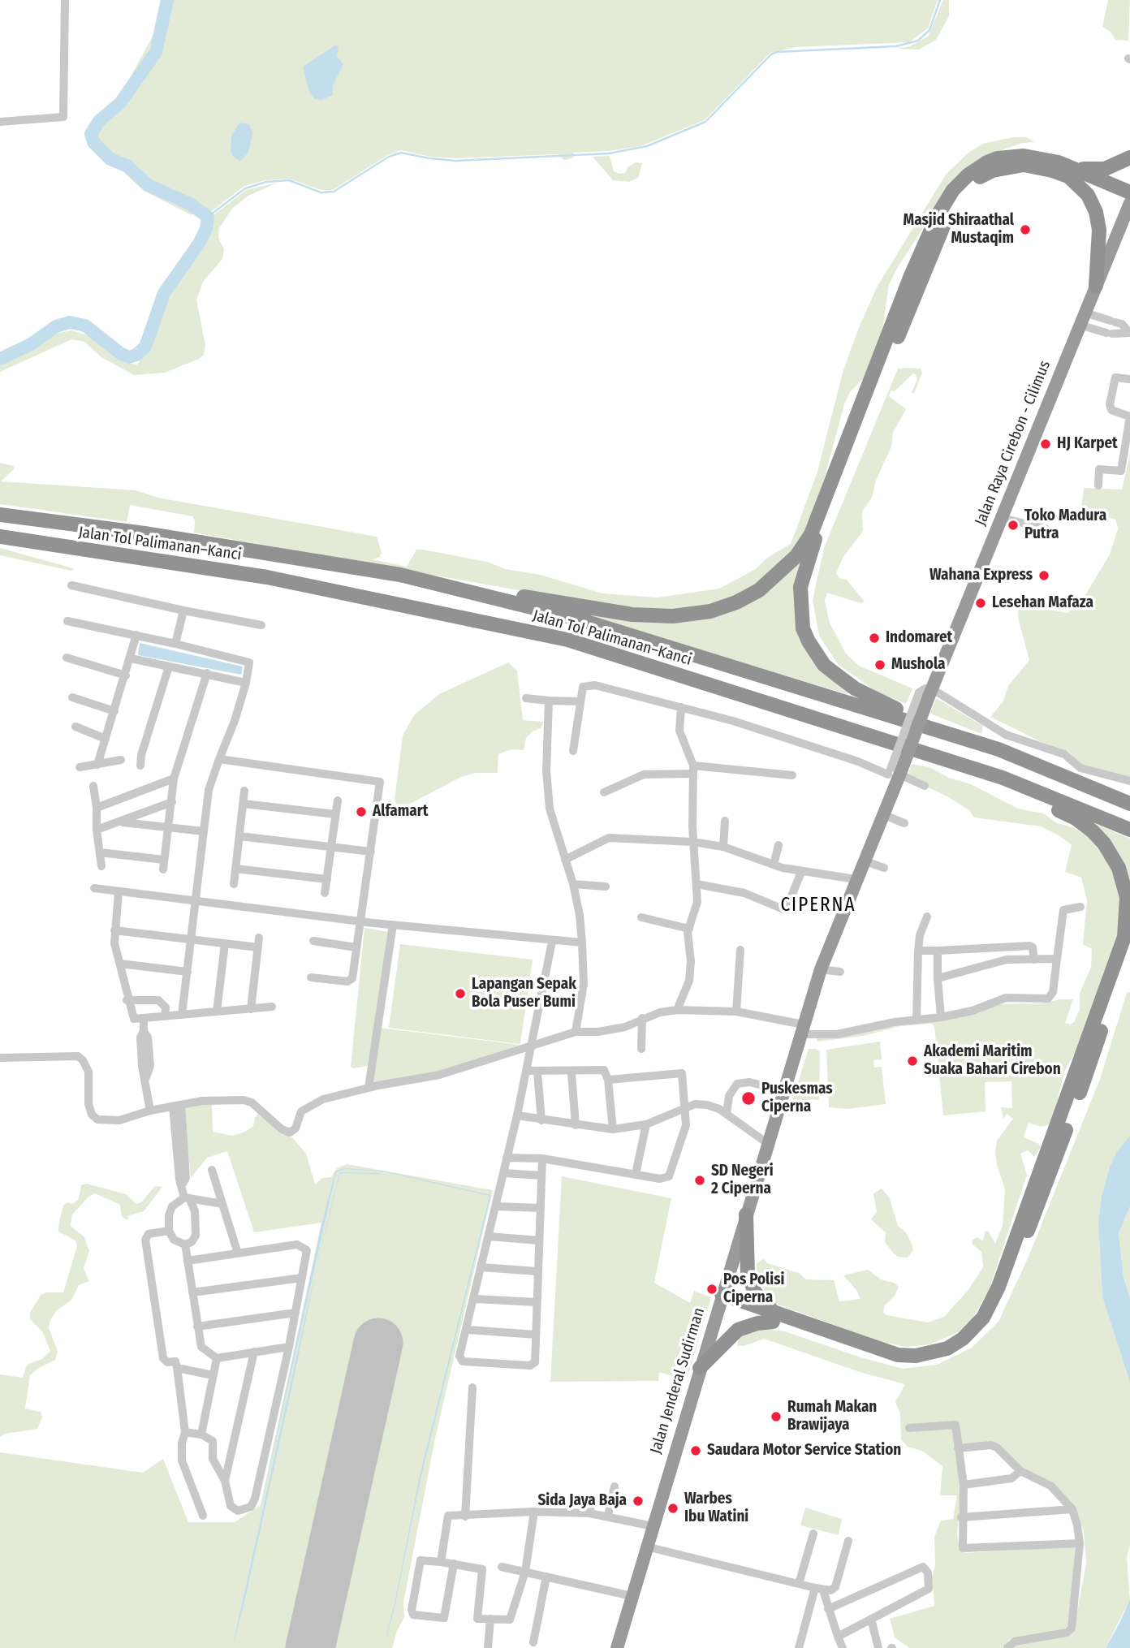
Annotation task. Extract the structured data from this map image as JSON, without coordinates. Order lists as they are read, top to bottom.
{
  "streets": {
    "highway": ["Jalan Raya Cirebon - Cilimus", "Jalan Tol Palimanan–Kanci", "Jalan Jenderal Sudirman"]
  },
  "crossings": [
    ["Jalan Raya Cirebon - Cilimus", "Jalan Jenderal Sudirman"]
  ],
  "districts": ["CIPERNA"],
  "places": [
    "Masjid Shiraathal Mustaqim",
    "HJ Karpet",
    "Toko Madura Putra",
    "Wahana Express",
    "Lesehan Mafaza",
    "Indomaret",
    "Mushola",
    "Alfamart",
    "Lapangan Sepak Bola Puser Bumi",
    "Akademi Maritim Suaka Bahari Cirebon",
    "Puskesmas Ciperna",
    "SD Negeri 2 Ciperna",
    "Pos Polisi Ciperna",
    "Rumah Makan Brawijaya",
    "Saudara Motor Service Station",
    "Sida Jaya Baja",
    "Warbes Ibu Watini"
  ]
}
